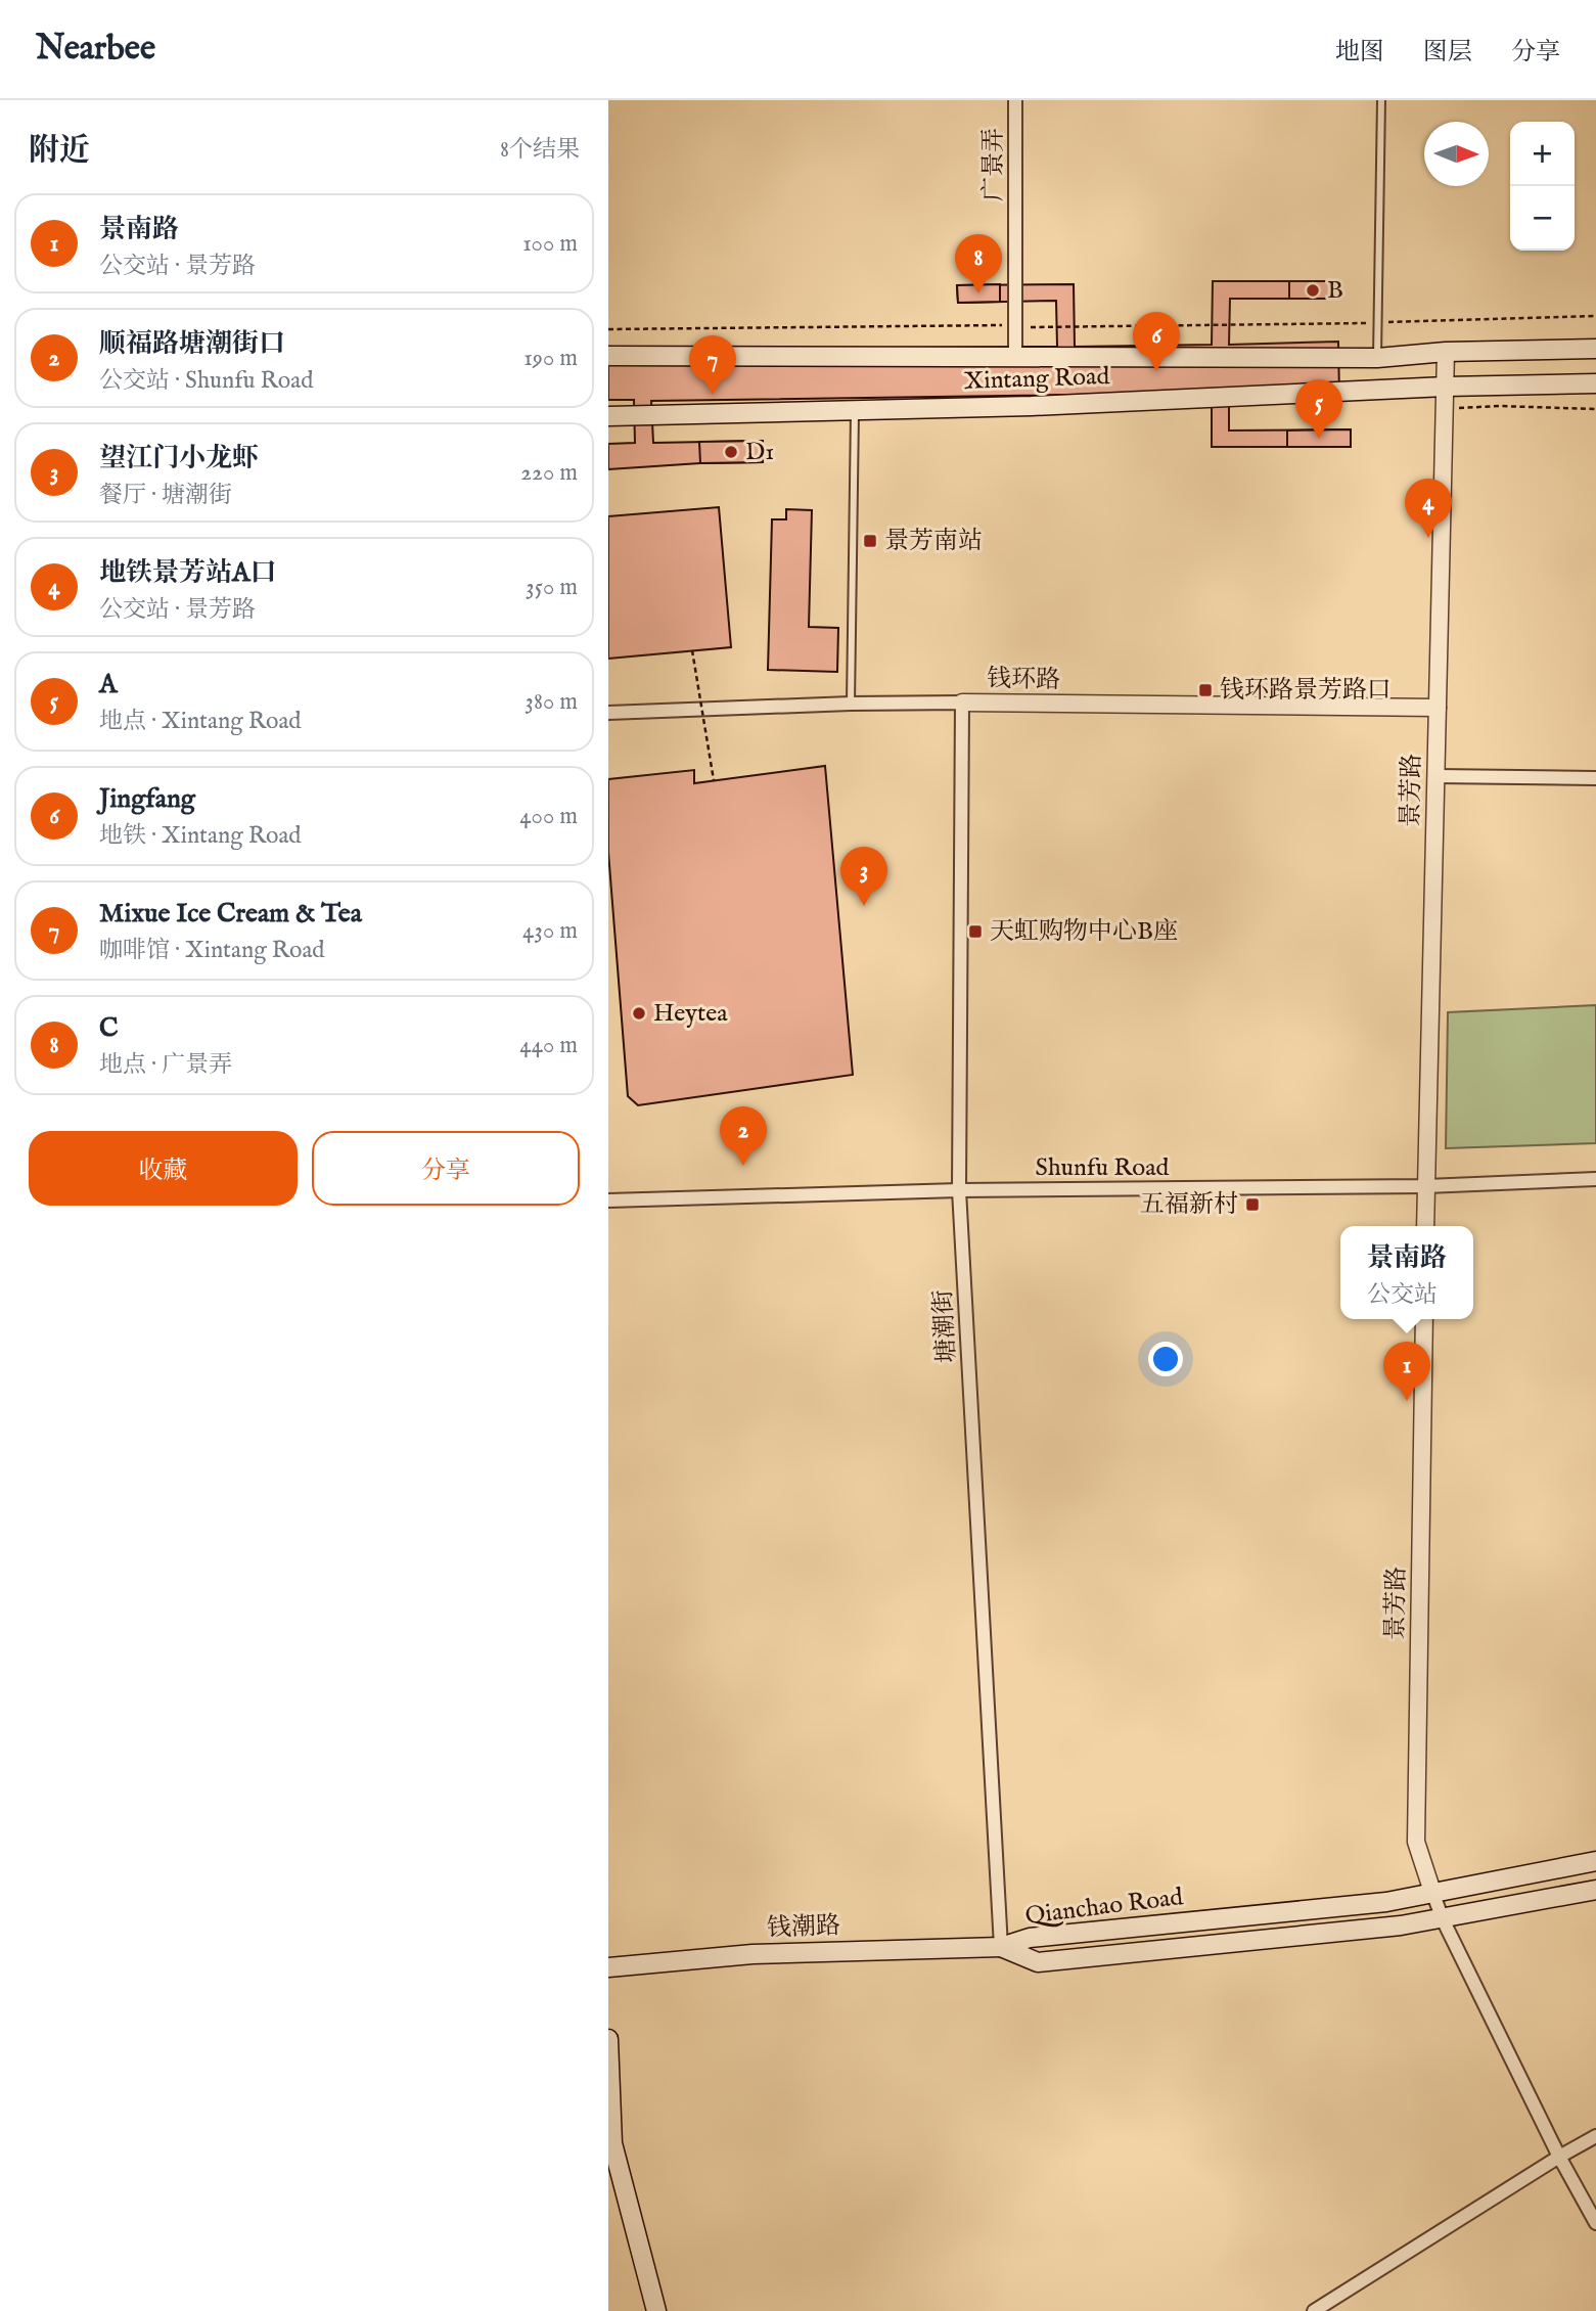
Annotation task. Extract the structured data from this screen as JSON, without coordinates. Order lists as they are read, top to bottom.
{
  "streets": {
    "main road": ["Xintang Road", "Qianchao Road", "钱潮路"],
    "street": [
      "广景弄",
      "钱环路",
      "景芳路",
      "Shunfu Road",
      "塘潮街"
    ]
  },
  "crossings": [
    ["广景弄", "Xintang Road"],
    ["Xintang Road", "景芳路"],
    ["钱环路", "景芳路"],
    ["钱环路", "塘潮街"],
    ["景芳路", "Shunfu Road"],
    ["景芳路", "Qianchao Road"],
    ["Shunfu Road", "塘潮街"],
    ["塘潮街", "Qianchao Road"],
    ["塘潮街", "钱潮路"],
    ["Qianchao Road", "钱潮路"]
  ],
  "places": {
    "other": ["B", "D1", "Heytea"],
    "transit": [
      "景芳南站",
      "钱环路景芳路口",
      "天虹购物中心B座",
      "五福新村"
    ]
  },
  "north": "right",
  "page": {
    "header": "Nearbee",
    "nav": ["地图", "图层", "分享"],
    "heading": ["附近", "8个结果"],
    "map_buttons": ["+", "−"],
    "list": [
      {
        "mark": "1",
        "name": "景南路",
        "note": "公交站 · 景芳路",
        "value": "100 m"
      },
      {
        "mark": "2",
        "name": "顺福路塘潮街口",
        "note": "公交站 · Shunfu Road",
        "value": "190 m"
      },
      {
        "mark": "3",
        "name": "望江门小龙虾",
        "note": "餐厅 · 塘潮街",
        "value": "220 m"
      },
      {
        "mark": "4",
        "name": "地铁景芳站A口",
        "note": "公交站 · 景芳路",
        "value": "350 m"
      },
      {
        "mark": "5",
        "name": "A",
        "note": "地点 · Xintang Road",
        "value": "380 m"
      },
      {
        "mark": "6",
        "name": "Jingfang",
        "note": "地铁 · Xintang Road",
        "value": "400 m"
      },
      {
        "mark": "7",
        "name": "Mixue Ice Cream & Tea",
        "note": "咖啡馆 · Xintang Road",
        "value": "430 m"
      },
      {
        "mark": "8",
        "name": "C",
        "note": "地点 · 广景弄",
        "value": "440 m"
      }
    ],
    "pins": [
      "8",
      "6",
      "7",
      "5",
      "4",
      "3",
      "2",
      "1"
    ],
    "buttons": ["收藏", "分享"],
    "popup": ["景南路", "公交站"]
  }
}
